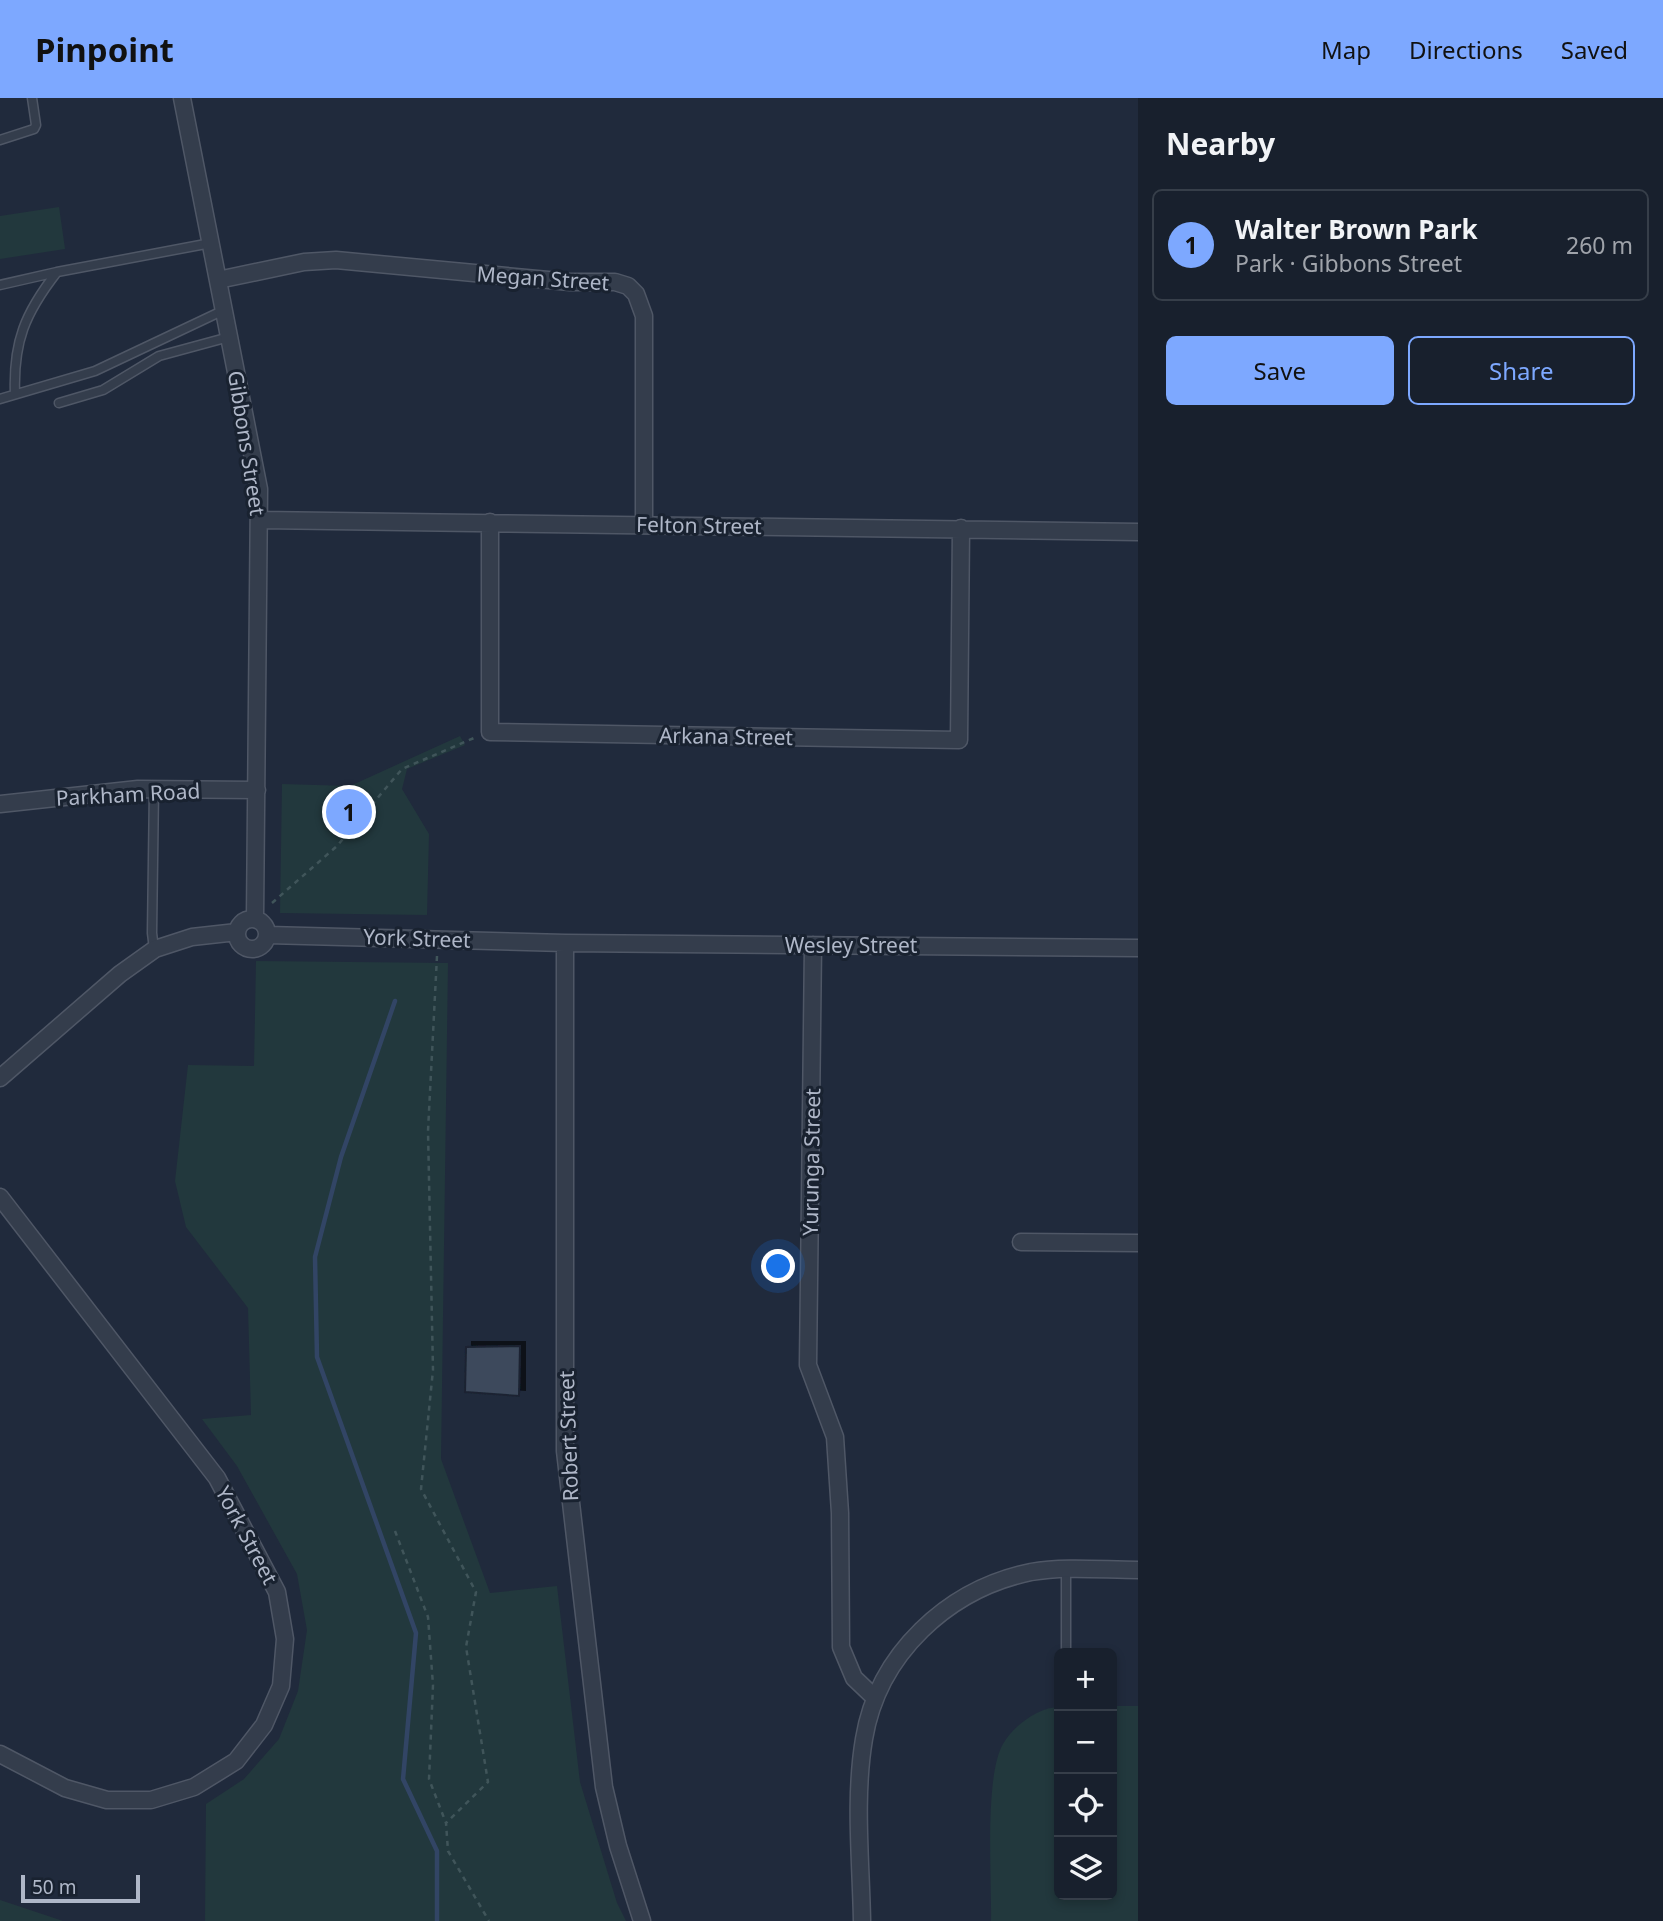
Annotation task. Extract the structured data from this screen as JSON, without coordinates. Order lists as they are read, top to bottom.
{
  "streets": {
    "street": [
      "Megan Street",
      "Gibbons Street",
      "Felton Street",
      "Arkana Street",
      "Parkham Road",
      "York Street",
      "Wesley Street",
      "Yurunga Street",
      "Robert Street"
    ]
  },
  "crossings": [
    ["Megan Street", "Gibbons Street"],
    ["Megan Street", "Felton Street"],
    ["Gibbons Street", "Felton Street"],
    ["Gibbons Street", "Parkham Road"],
    ["Gibbons Street", "York Street"],
    ["Felton Street", "Arkana Street"],
    ["York Street", "Wesley Street"],
    ["York Street", "Robert Street"],
    ["Wesley Street", "Yurunga Street"],
    ["Wesley Street", "Robert Street"]
  ],
  "scale_bar": "50 m",
  "page": {
    "header": "Pinpoint",
    "nav": ["Map", "Directions", "Saved"],
    "heading": "Nearby",
    "list": [
      {
        "mark": "1",
        "name": "Walter Brown Park",
        "note": "Park · Gibbons Street",
        "value": "260 m"
      }
    ],
    "buttons": ["Save", "Share"],
    "pins": "1",
    "map_buttons": ["+", "−"],
    "scale": "50 m"
  }
}
